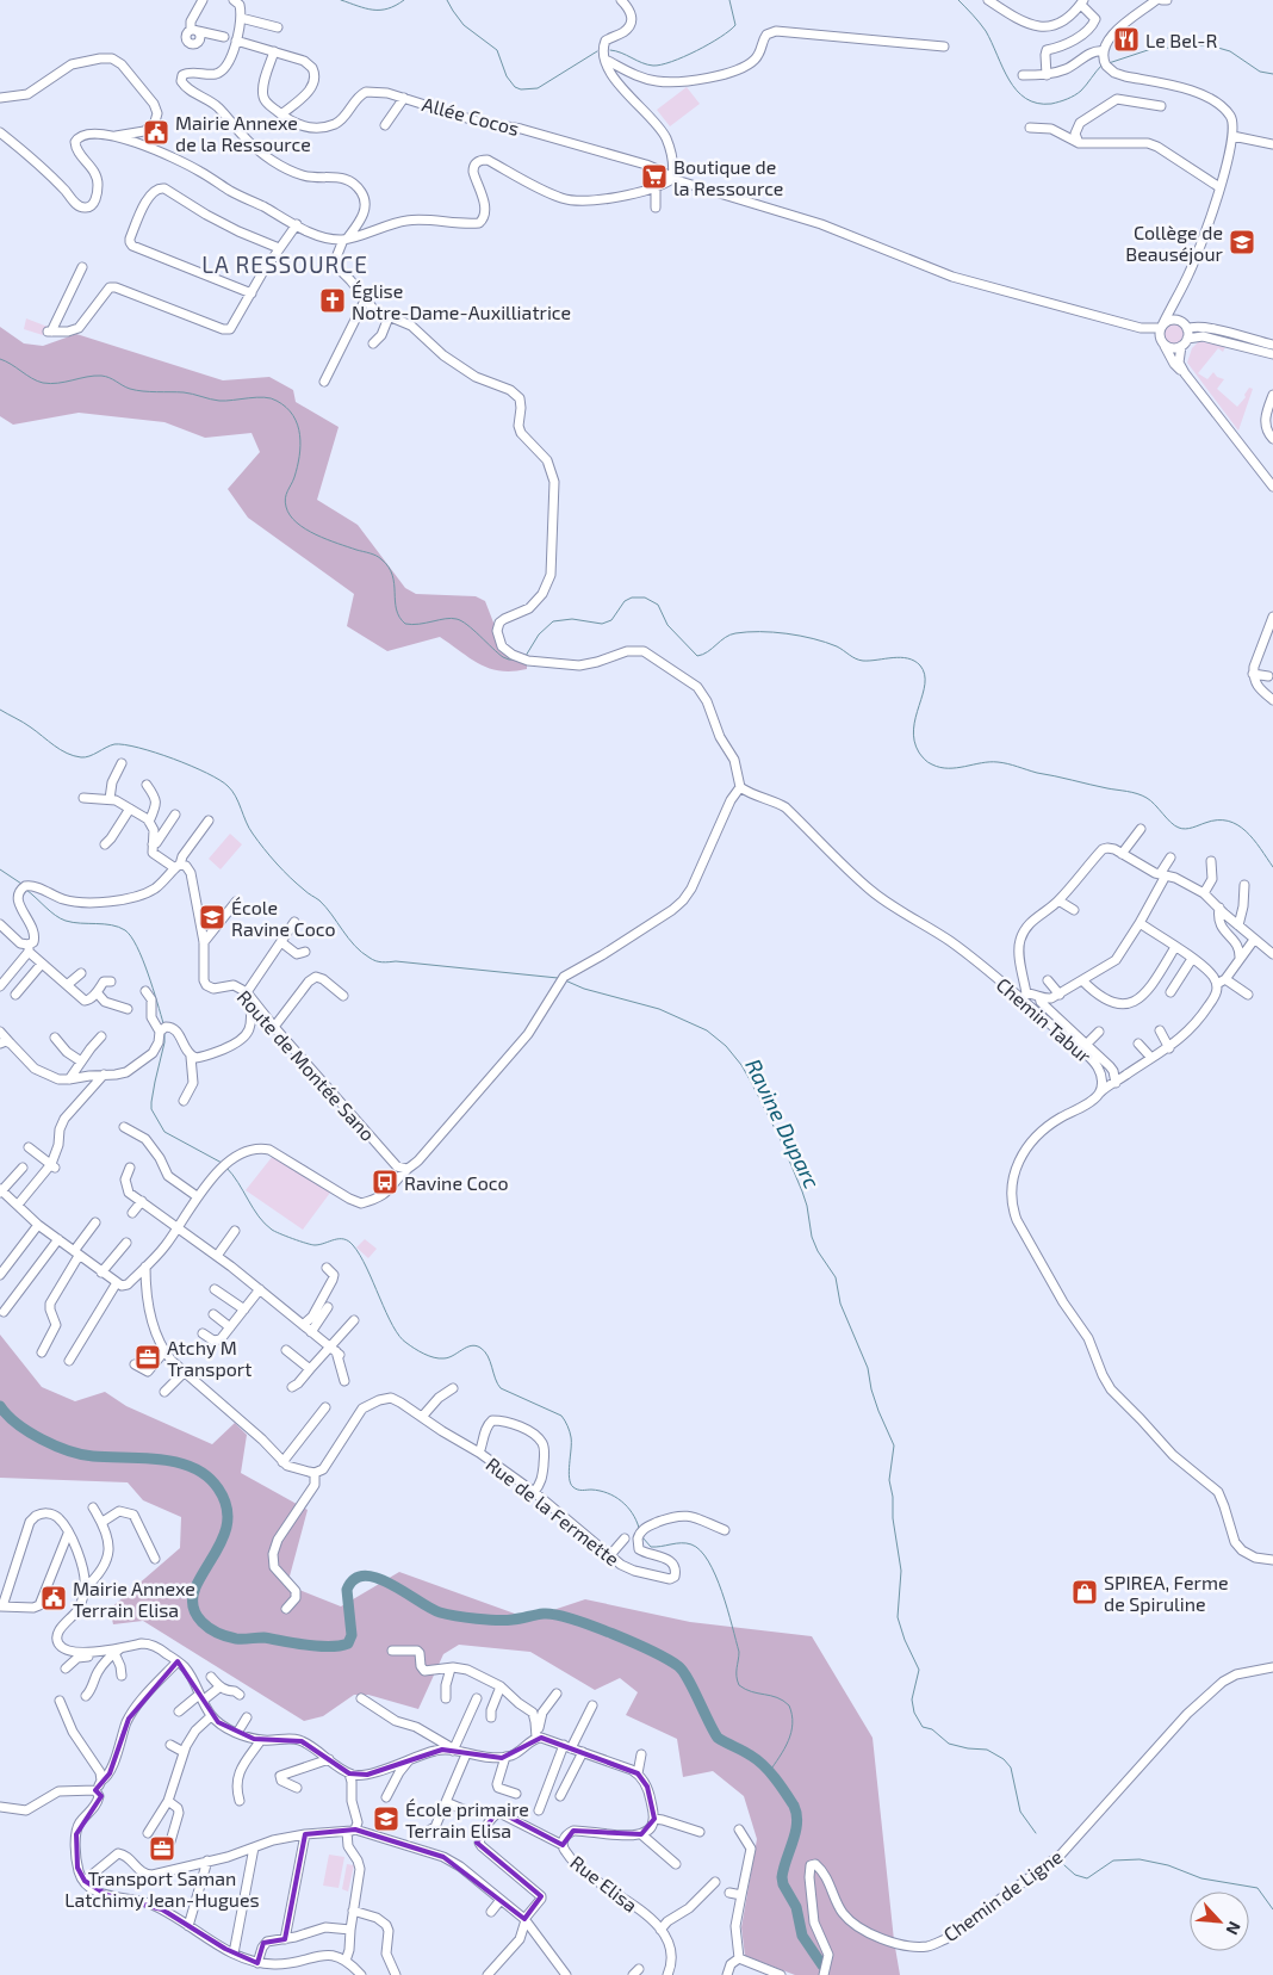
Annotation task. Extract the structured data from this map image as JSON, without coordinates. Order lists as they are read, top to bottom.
{
  "streets": {
    "street": [
      "Allée Cocos",
      "Chemin Tabur",
      "Route de Montée Sano",
      "Rue de la Fermette",
      "Rue Elisa",
      "Chemin de Ligne"
    ]
  },
  "districts": ["LA RESSOURCE"],
  "water": ["Ravine Duparc"],
  "places": {
    "restaurant": ["Le Bel-R"],
    "public building": ["Mairie Annexe de la Ressource", "Mairie Annexe Terrain Elisa"],
    "supermarket": ["Boutique de la Ressource"],
    "school or university": ["Collège de Beauséjour", "École Ravine Coco", "École primaire Terrain Elisa"],
    "church": ["Église Notre-Dame-Auxilliatrice"],
    "bus stop": ["Ravine Coco"],
    "office": ["Atchy M Transport", "Transport Saman Latchimy Jean-Hugues"],
    "shop": ["SPIREA, Ferme de Spiruline"]
  },
  "north": "bottom right"
}
